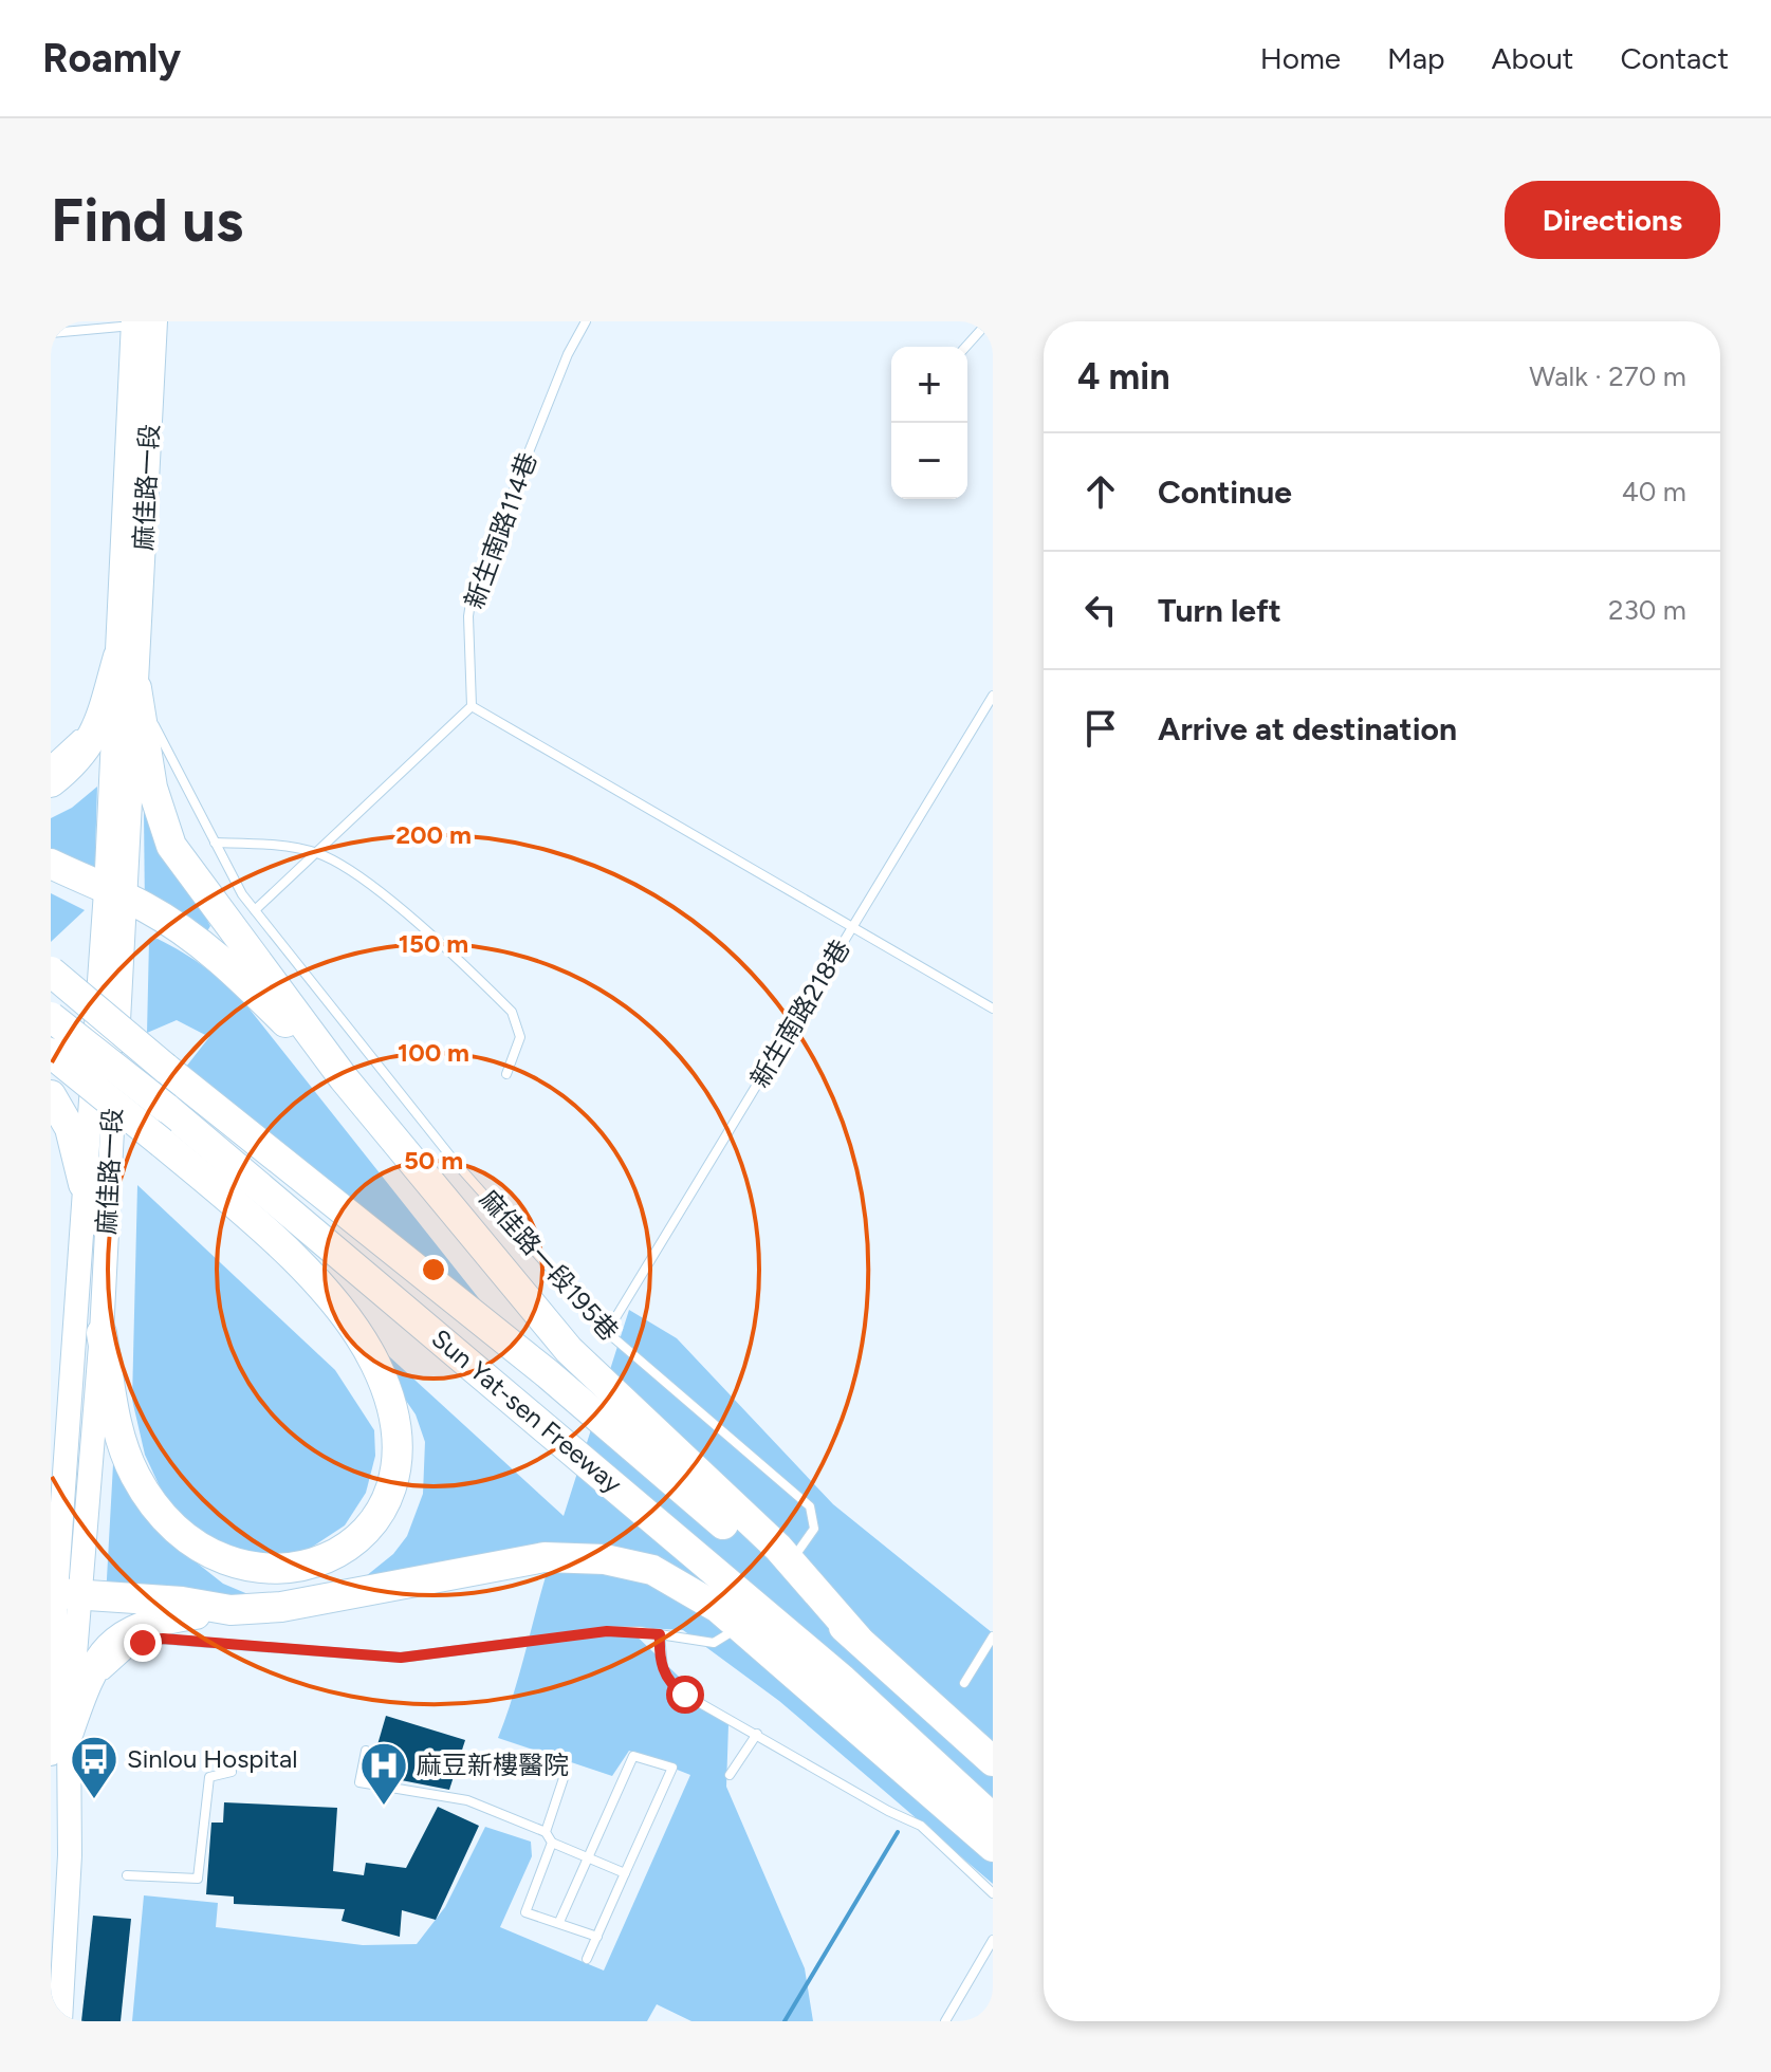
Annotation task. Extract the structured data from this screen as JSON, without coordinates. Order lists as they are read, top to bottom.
{
  "streets": {
    "highway": ["Sun Yat-sen Freeway"],
    "main road": ["麻佳路一段"],
    "lane": ["新生南路114巷", "新生南路218巷", "麻佳路一段195巷"]
  },
  "crossings": [
    ["麻佳路一段", "麻佳路一段195巷"],
    ["新生南路218巷", "麻佳路一段195巷"]
  ],
  "places": {
    "bus stop": ["Sinlou Hospital"],
    "hospital": ["麻豆新樓醫院"]
  },
  "page": {
    "header": "Roamly",
    "nav": [
      "Home",
      "Map",
      "About",
      "Contact"
    ],
    "buttons": "Directions",
    "title": "Find us",
    "heading": ["4 min", "Walk · 270 m"],
    "map_buttons": ["+", "−"],
    "list": [
      ["Continue", "40 m"],
      ["Turn left", "230 m"],
      "Arrive at destination"
    ]
  },
  "rings": [
    "200 m",
    "150 m",
    "100 m",
    "50 m"
  ]
}
